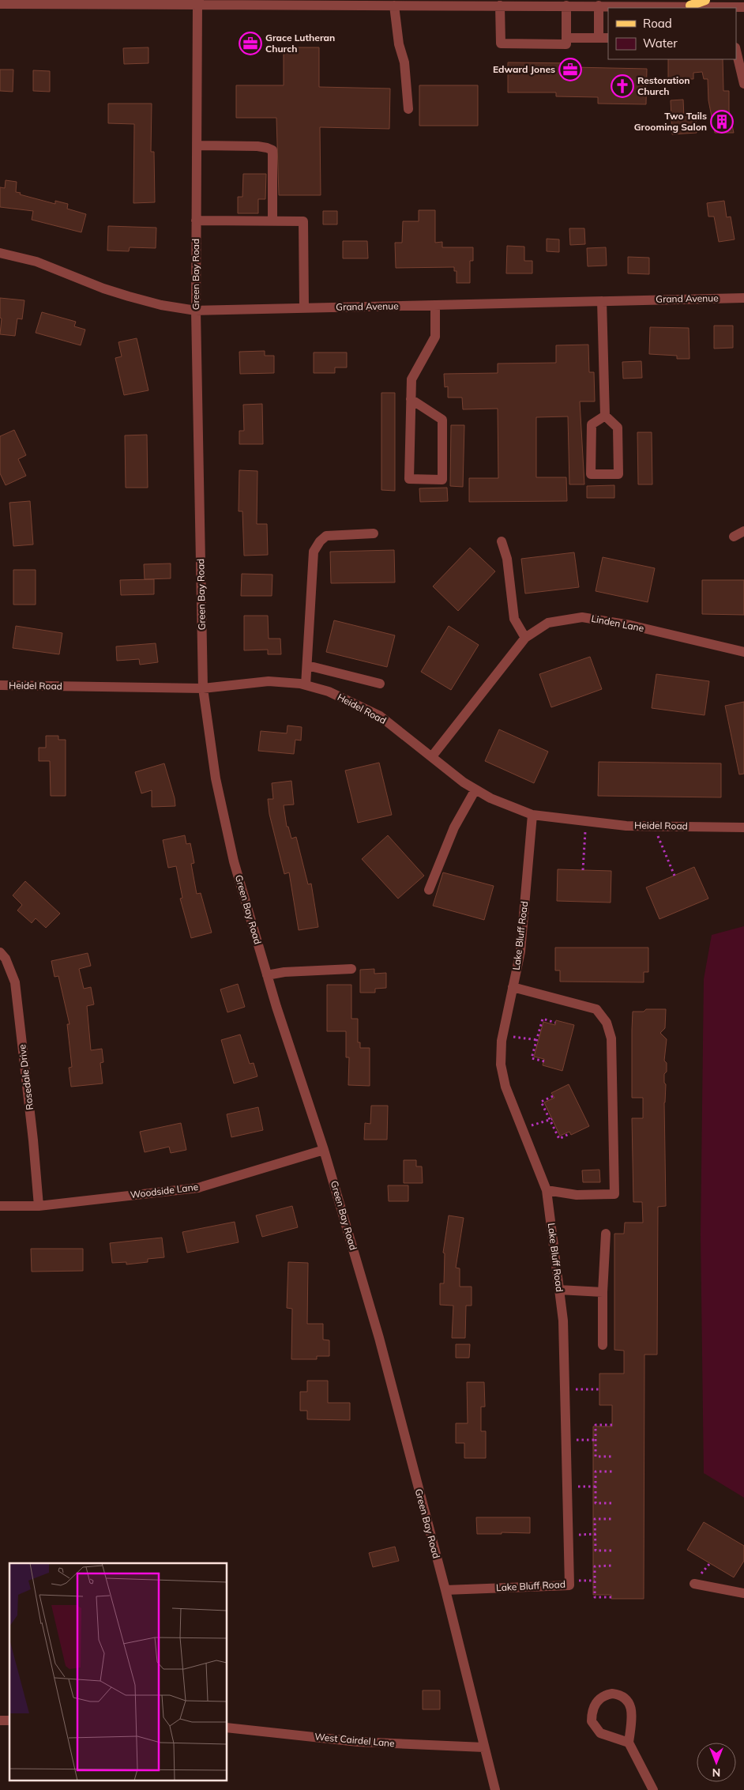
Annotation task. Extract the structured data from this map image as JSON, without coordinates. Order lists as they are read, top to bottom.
{
  "streets": {
    "street": [
      "Green Bay Road",
      "Grand Avenue",
      "Linden Lane",
      "Heidel Road",
      "Lake Bluff Road",
      "Rosedale Drive",
      "Woodside Lane",
      "West Cairdel Lane"
    ]
  },
  "crossings": [
    ["Green Bay Road", "Grand Avenue"],
    ["Green Bay Road", "Heidel Road"],
    ["Green Bay Road", "Lake Bluff Road"],
    ["Green Bay Road", "Woodside Lane"],
    ["Green Bay Road", "West Cairdel Lane"],
    ["Linden Lane", "Heidel Road"],
    ["Heidel Road", "Lake Bluff Road"],
    ["Rosedale Drive", "Woodside Lane"]
  ],
  "places": {
    "office": ["Grace Lutheran Church", "Edward Jones"],
    "church": ["Restoration Church"],
    "building": ["Two Tails Grooming Salon"]
  },
  "legend": ["Road", "Water"],
  "north": "bottom"
}
